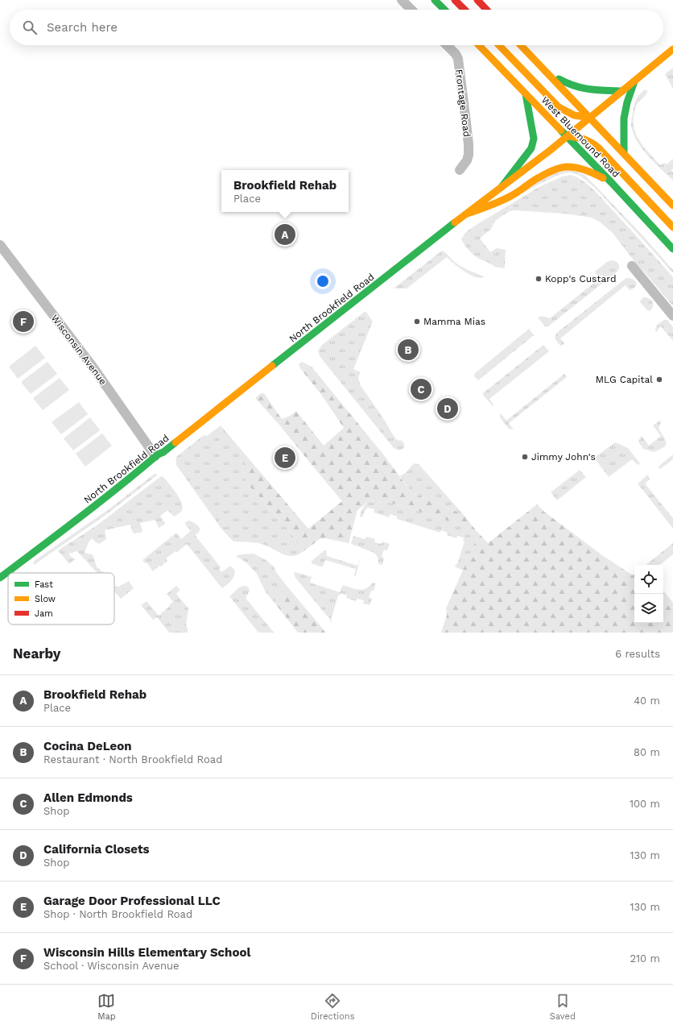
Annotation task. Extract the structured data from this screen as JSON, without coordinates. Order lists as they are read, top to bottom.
{
  "streets": {
    "main road": ["West Bluemound Road", "North Brookfield Road"],
    "street": ["Frontage Road", "Wisconsin Avenue"]
  },
  "crossings": [
    ["West Bluemound Road", "North Brookfield Road"],
    ["North Brookfield Road", "Wisconsin Avenue"]
  ],
  "places": [
    "Kopp's Custard",
    "Mamma Mias",
    "MLG Capital",
    "Jimmy John's"
  ],
  "legend": ["Fast", "Slow", "Jam"],
  "page": {
    "search": "Search here",
    "popup": ["Brookfield Rehab", "Place"],
    "pins": [
      "A",
      "F",
      "B",
      "C",
      "D",
      "E"
    ],
    "heading": ["Nearby", "6 results"],
    "list": [
      {
        "mark": "A",
        "name": "Brookfield Rehab",
        "note": "Place",
        "value": "40 m"
      },
      {
        "mark": "B",
        "name": "Cocina DeLeon",
        "note": "Restaurant · North Brookfield Road",
        "value": "80 m"
      },
      {
        "mark": "C",
        "name": "Allen Edmonds",
        "note": "Shop",
        "value": "100 m"
      },
      {
        "mark": "D",
        "name": "California Closets",
        "note": "Shop",
        "value": "130 m"
      },
      {
        "mark": "E",
        "name": "Garage Door Professional LLC",
        "note": "Shop · North Brookfield Road",
        "value": "130 m"
      },
      {
        "mark": "F",
        "name": "Wisconsin Hills Elementary School",
        "note": "School · Wisconsin Avenue",
        "value": "210 m"
      }
    ],
    "nav": ["Map", "Directions", "Saved"]
  }
}
